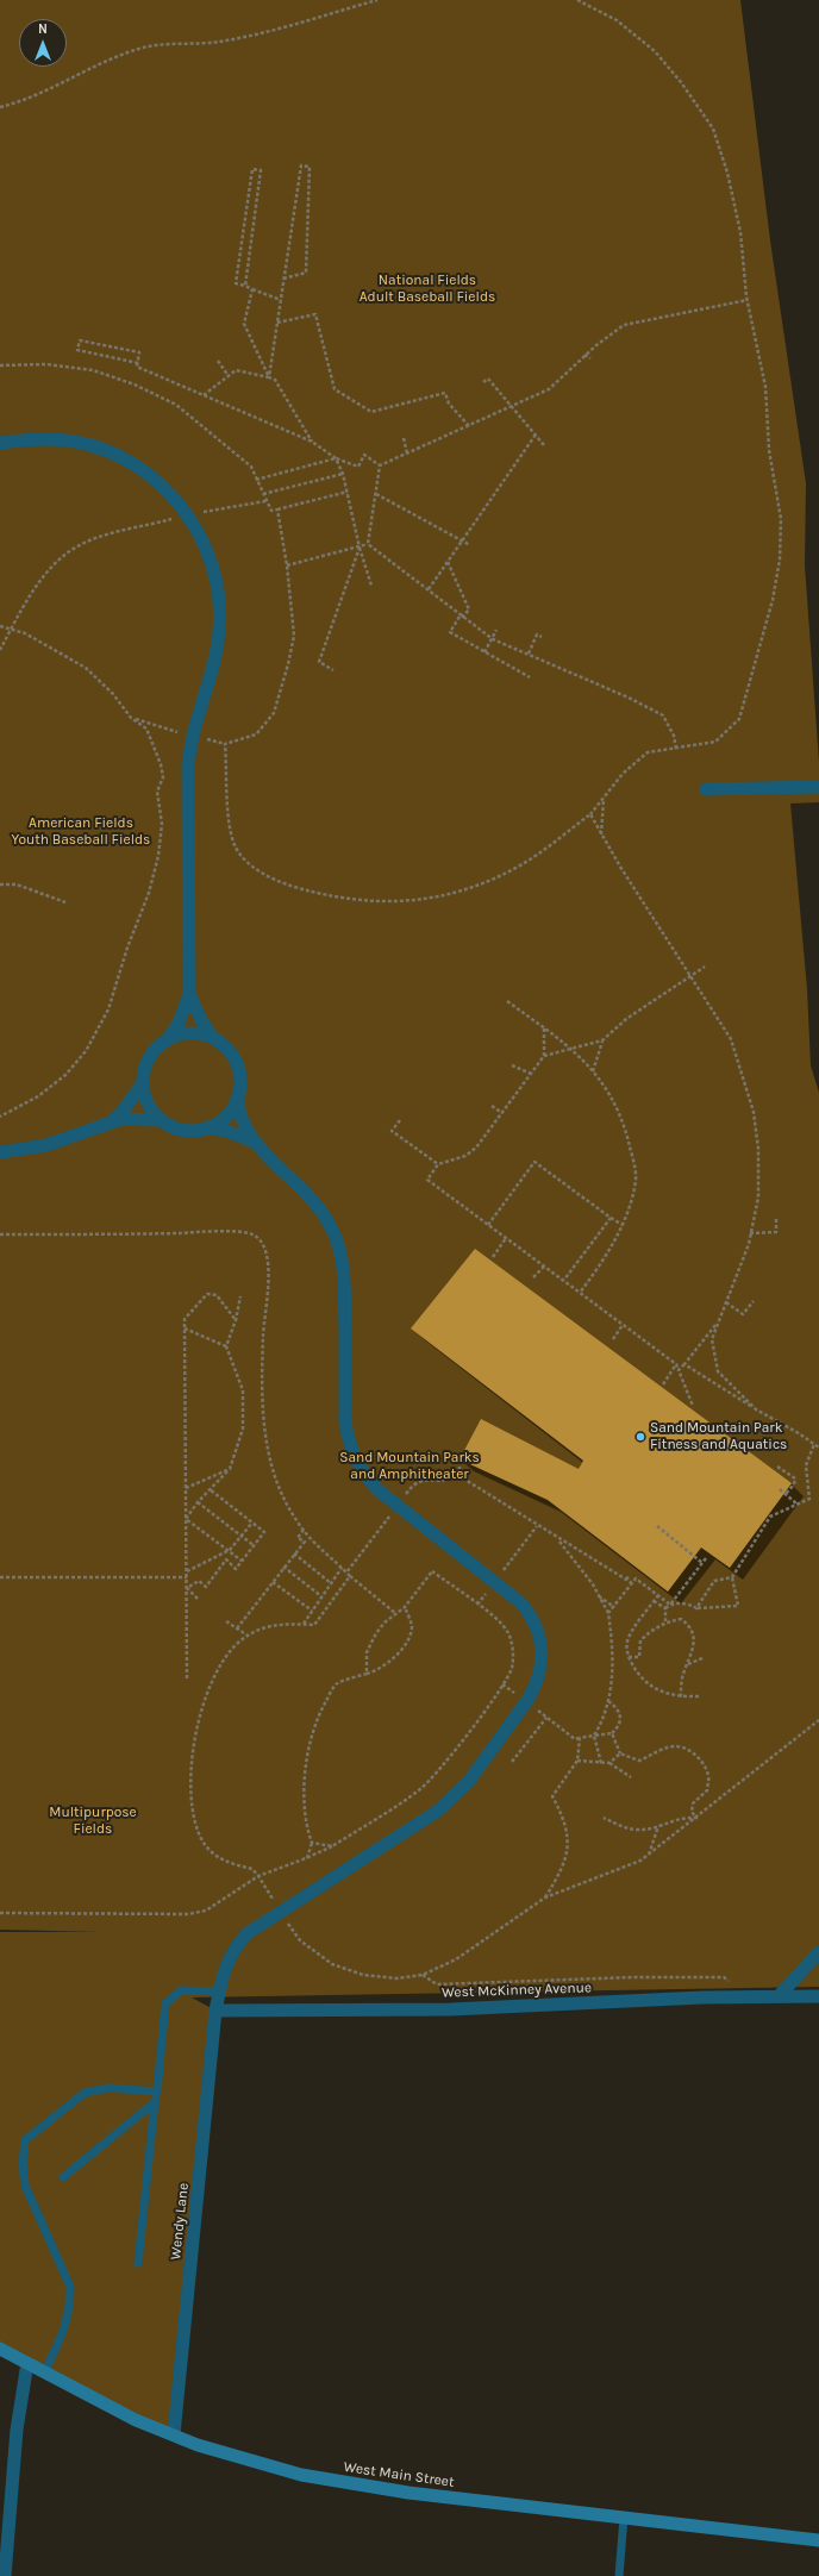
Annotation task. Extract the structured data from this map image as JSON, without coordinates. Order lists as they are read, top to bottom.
{
  "streets": {
    "main road": ["West Main Street"],
    "street": ["West McKinney Avenue", "Wendy Lane"]
  },
  "crossings": [
    ["West McKinney Avenue", "Wendy Lane"],
    ["Wendy Lane", "West Main Street"]
  ],
  "parks": [
    "National Fields Adult Baseball Fields",
    "American Fields Youth Baseball Fields",
    "Sand Mountain Parks and Amphitheater",
    "Multipurpose Fields"
  ],
  "places": ["Sand Mountain Park Fitness and Aquatics"],
  "north": "top"
}
